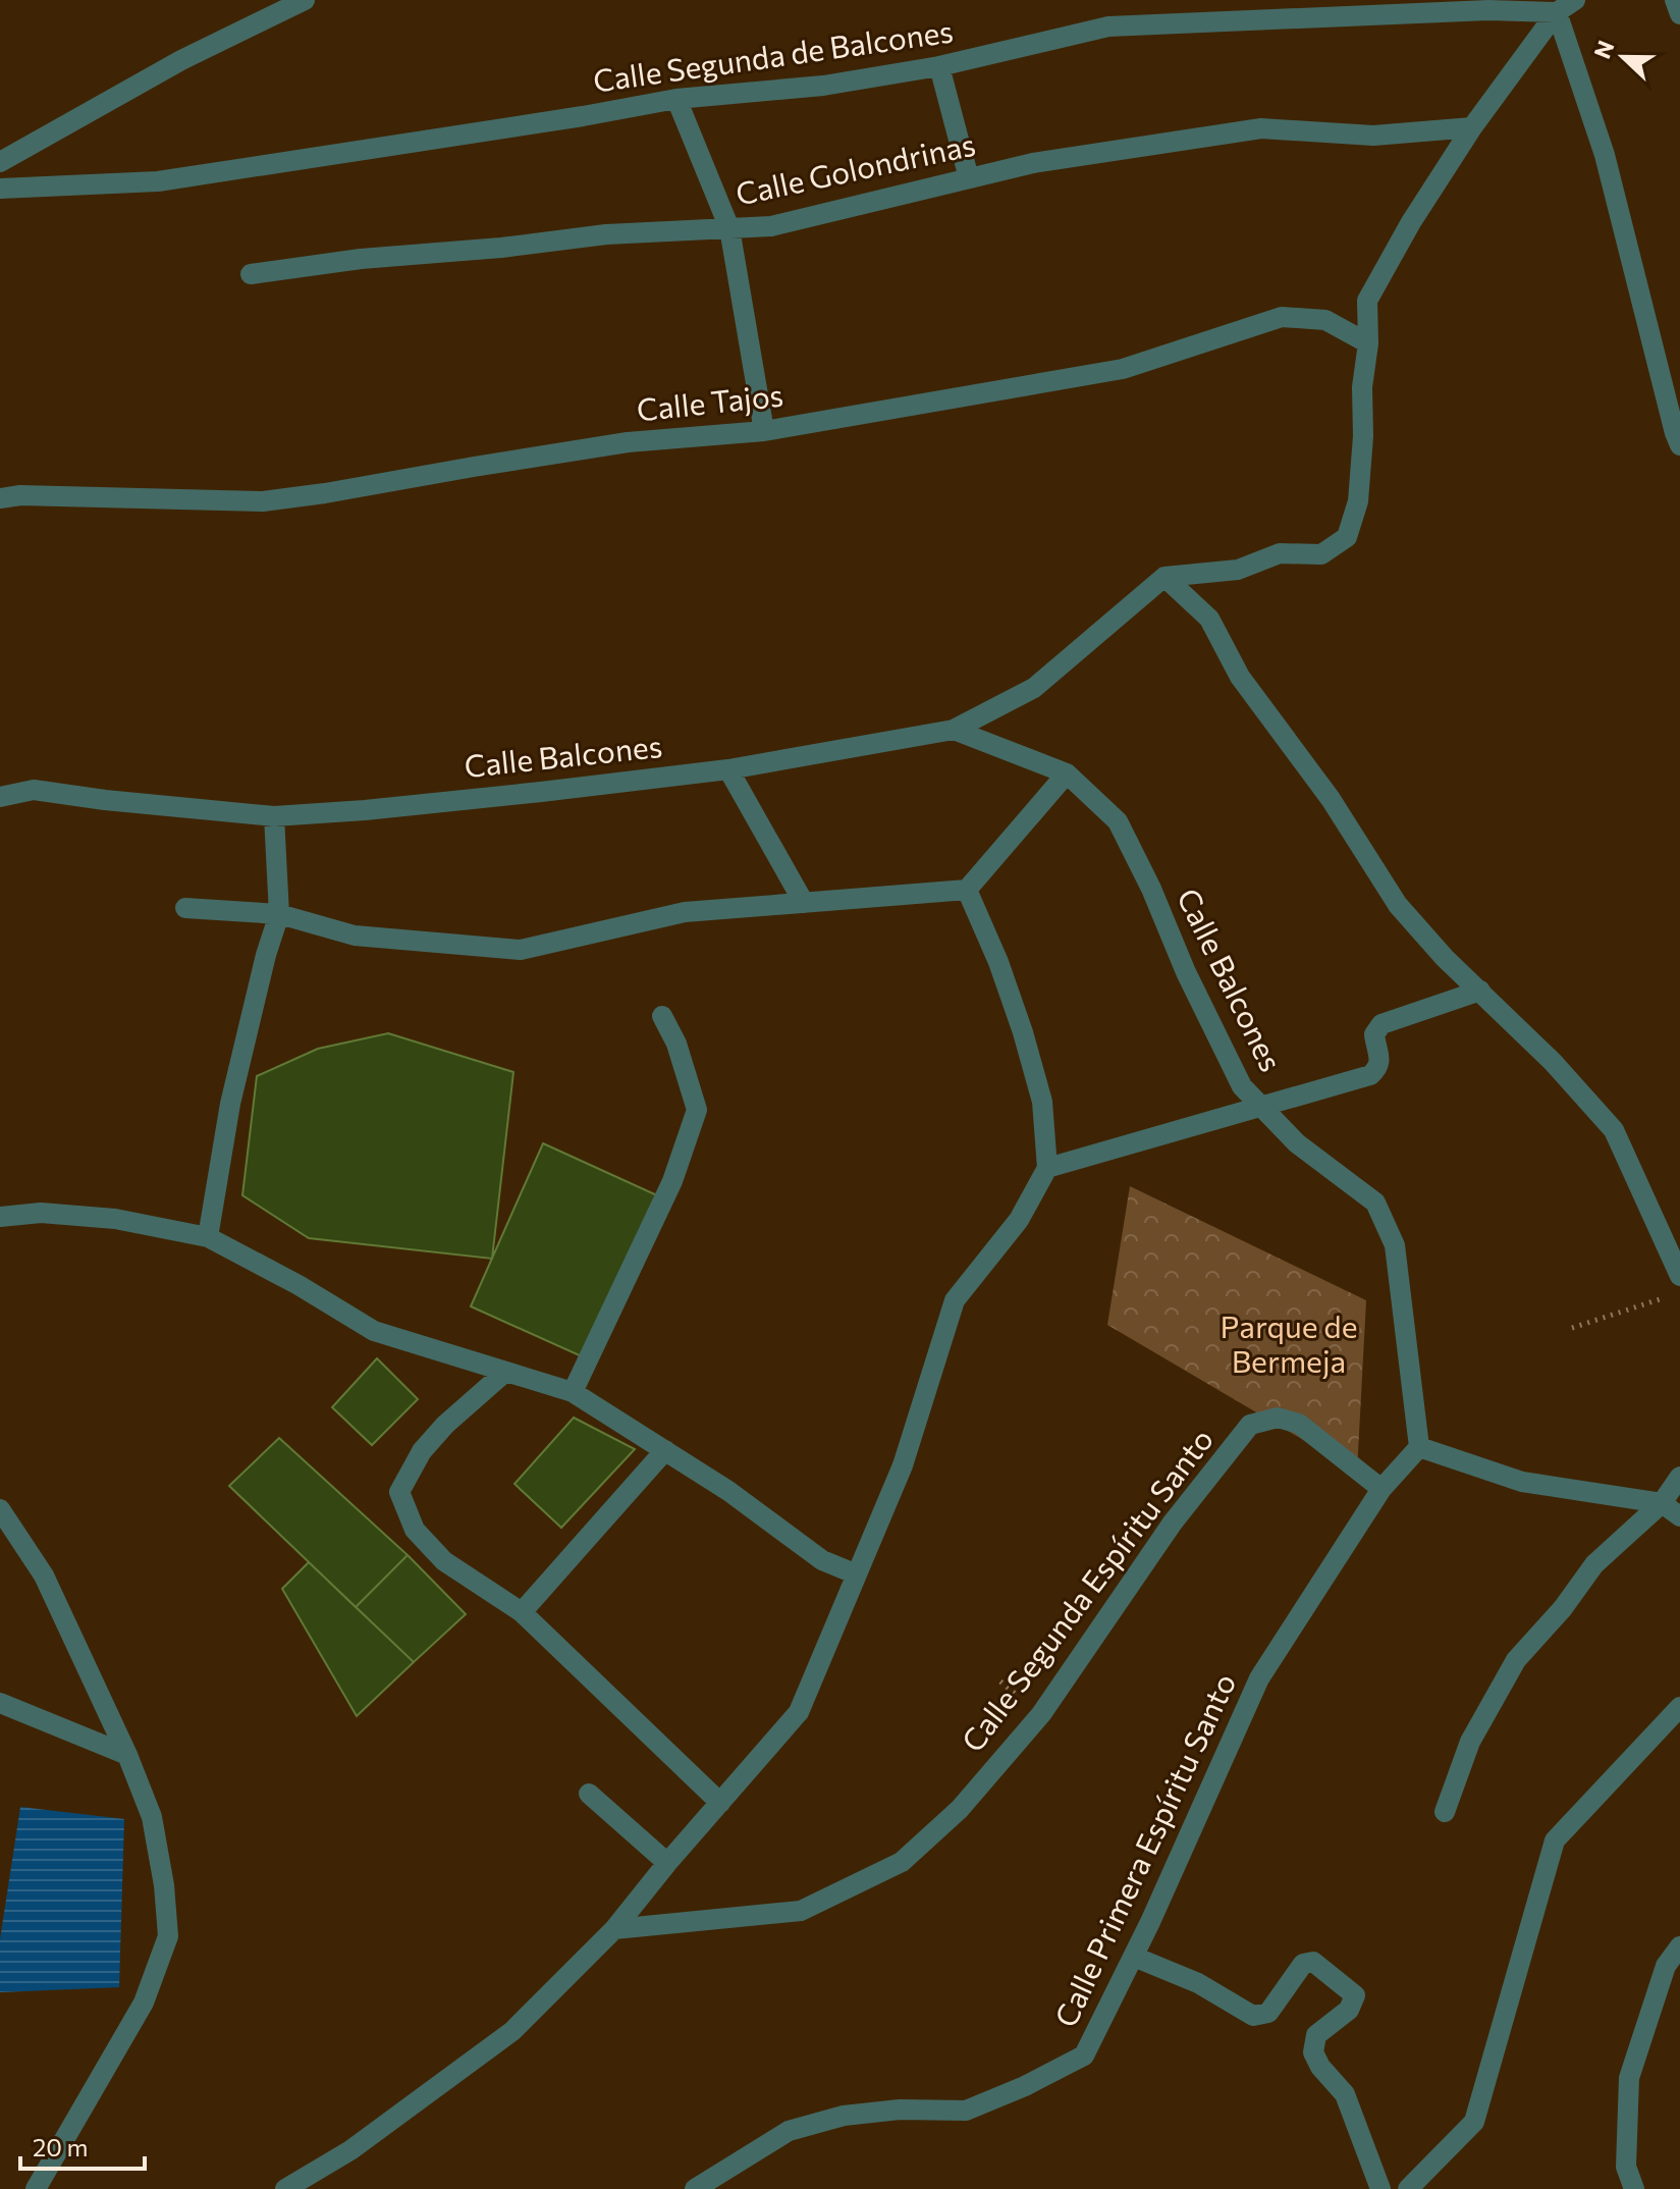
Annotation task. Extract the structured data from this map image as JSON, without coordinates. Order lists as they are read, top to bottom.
{
  "streets": {
    "street": [
      "Calle Segunda de Balcones",
      "Calle Golondrinas",
      "Calle Tajos",
      "Calle Balcones",
      "Calle Segunda Espíritu Santo",
      "Calle Primera Espíritu Santo"
    ]
  },
  "crossings": [
    ["Calle Balcones", "Calle Primera Espíritu Santo"],
    ["Calle Segunda Espíritu Santo", "Calle Primera Espíritu Santo"]
  ],
  "parks": ["Parque de Bermeja"],
  "scale_bar": "20 m",
  "north": "left"
}
